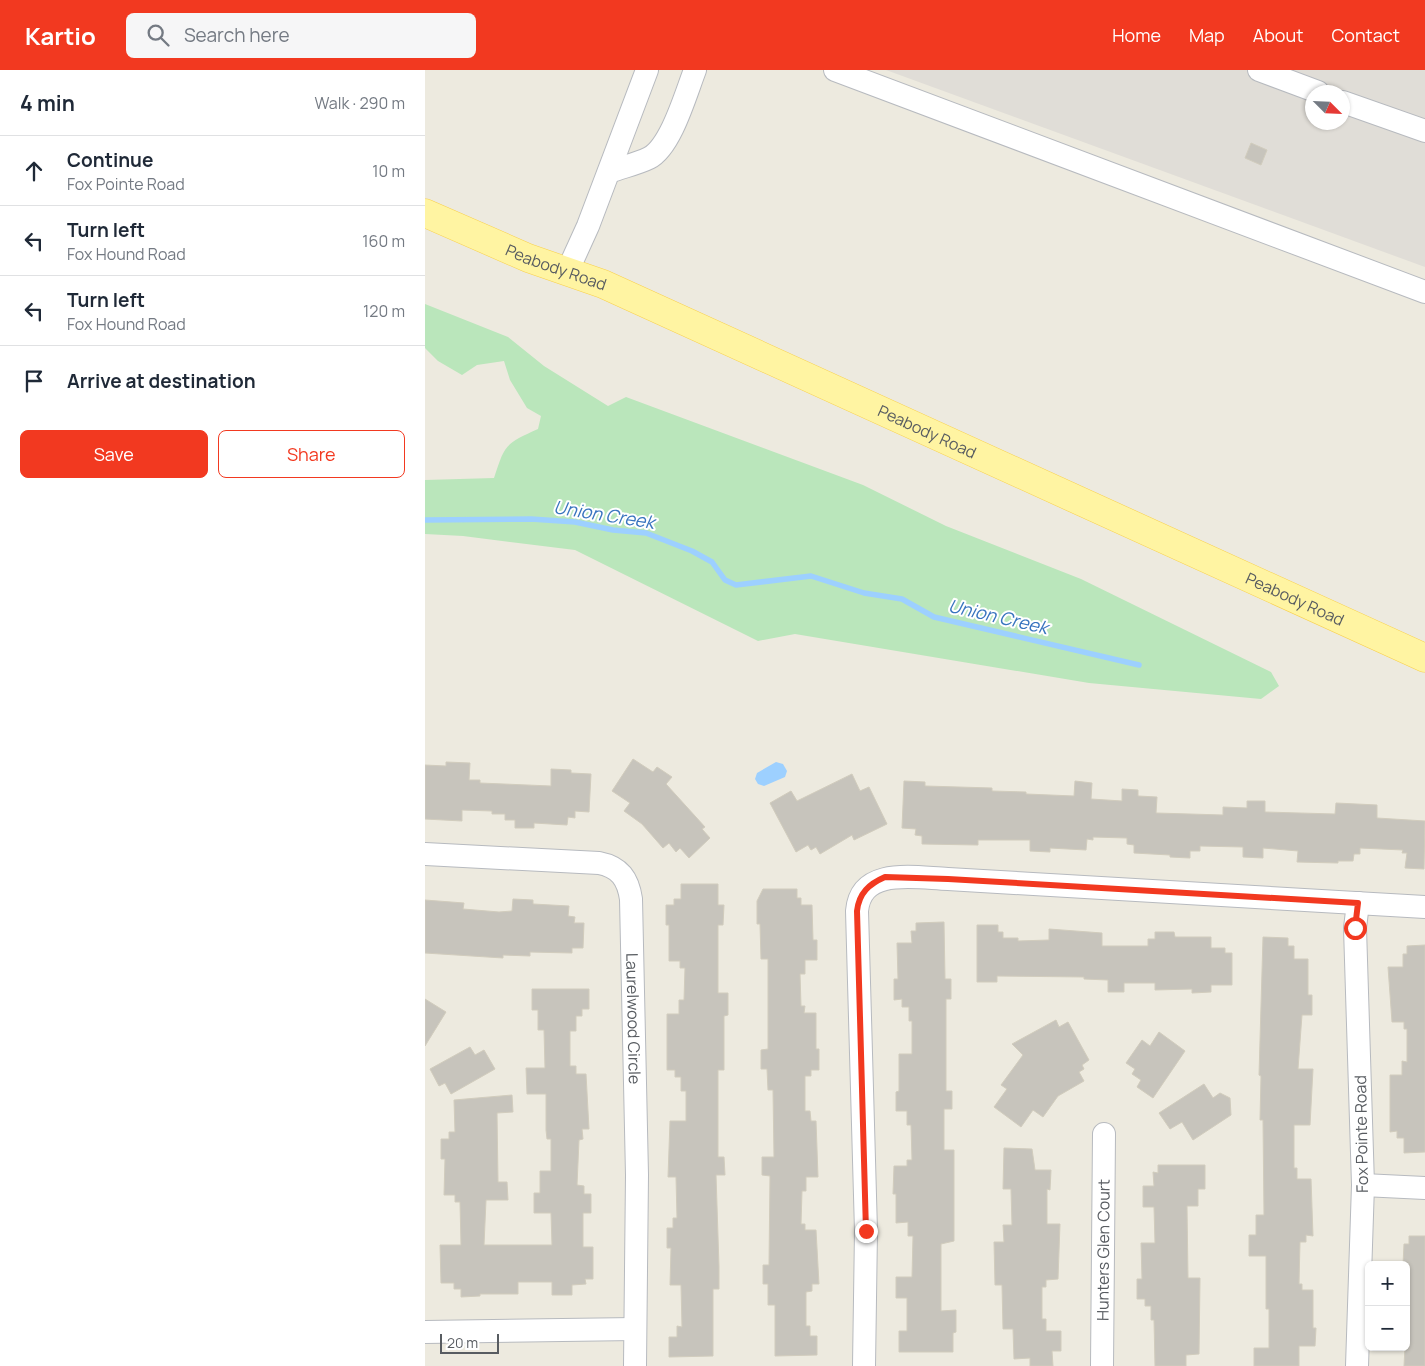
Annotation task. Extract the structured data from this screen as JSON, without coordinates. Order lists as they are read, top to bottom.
{
  "streets": {
    "main road": ["Peabody Road"],
    "street": ["Laurelwood Circle", "Fox Pointe Road", "Hunters Glen Court"]
  },
  "water": ["Union Creek"],
  "scale_bar": "20 m",
  "north": "bottom right",
  "page": {
    "header": "Kartio",
    "search": "Search here",
    "nav": [
      "Home",
      "Map",
      "About",
      "Contact"
    ],
    "heading": ["4 min", "Walk · 290 m"],
    "list": [
      ["Continue", "Fox Pointe Road", "10 m"],
      ["Turn left", "Fox Hound Road", "160 m"],
      ["Turn left", "Fox Hound Road", "120 m"],
      "Arrive at destination"
    ],
    "buttons": ["Save", "Share"],
    "map_buttons": ["+", "−"],
    "scale": "20 m"
  }
}
